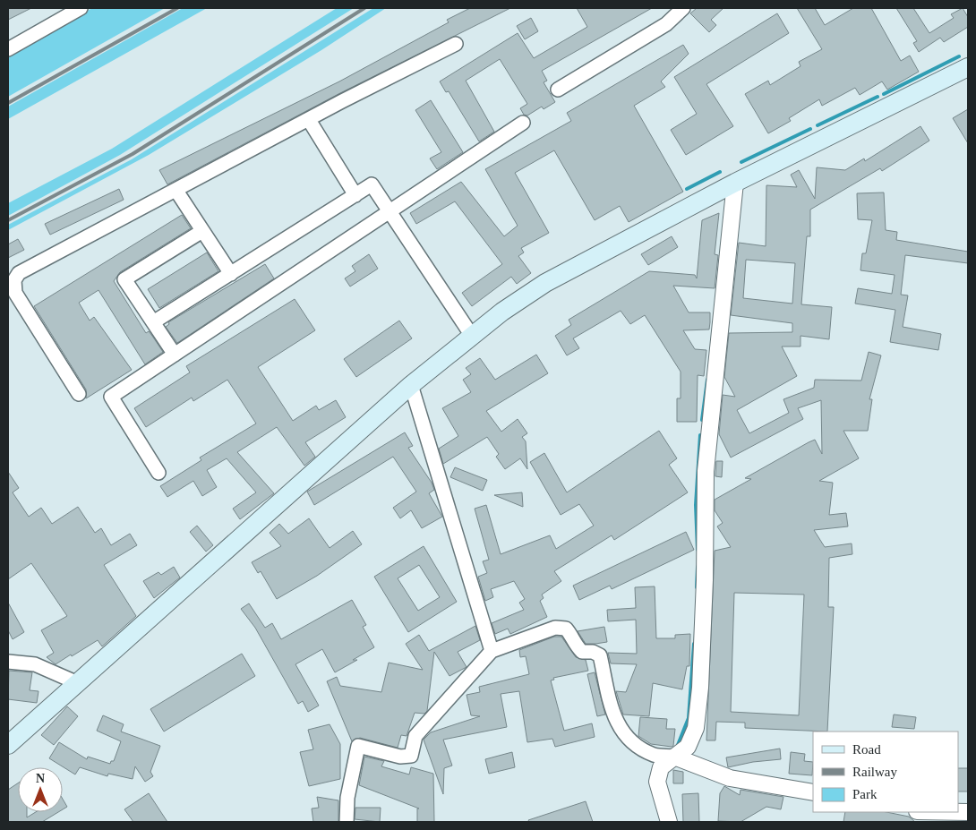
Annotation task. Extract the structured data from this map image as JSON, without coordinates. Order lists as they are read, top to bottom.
{
  "legend": ["Road", "Railway", "Park"],
  "north": "top"
}
